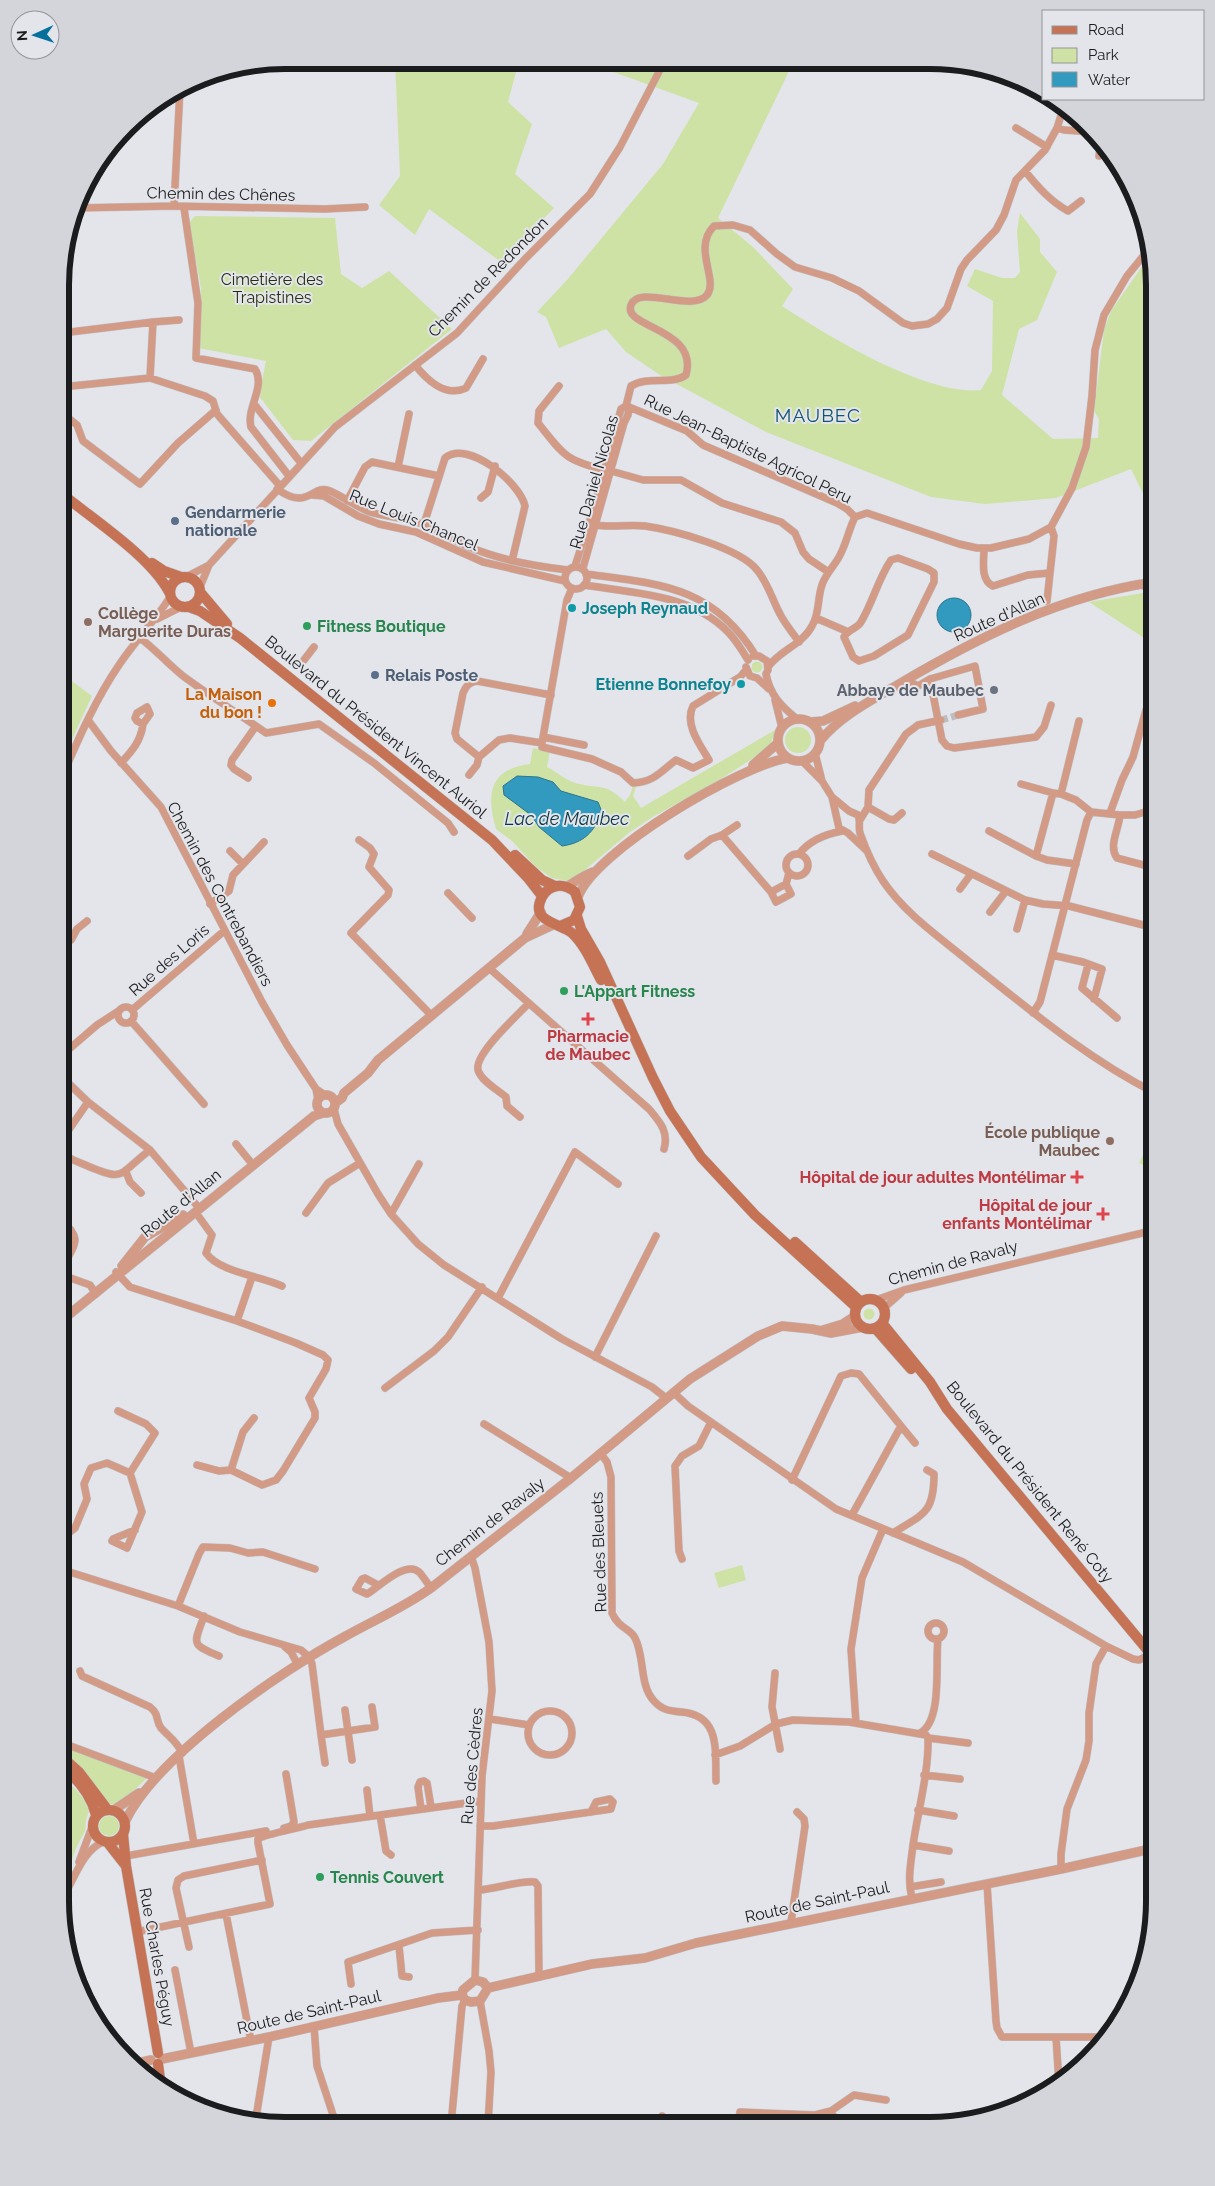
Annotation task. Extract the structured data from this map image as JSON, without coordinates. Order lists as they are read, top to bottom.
{
  "streets": {
    "main road": ["Boulevard du Président Vincent Auriol", "Boulevard du Président René Coty", "Rue Charles Péguy"],
    "street": [
      "Chemin des Chênes",
      "Chemin de Redondon",
      "Rue Jean-Baptiste Agricol Peru",
      "Rue Daniel Nicolas",
      "Rue Louis Chancel",
      "Route d'Allan",
      "Chemin des Contrebandiers",
      "Rue des Loris",
      "Chemin de Ravaly",
      "Rue des Bleuets",
      "Rue des Cèdres",
      "Route de Saint-Paul"
    ]
  },
  "crossings": [
    ["Chemin de Redondon", "Rue Louis Chancel"],
    ["Chemin de Redondon", "Boulevard du Président Vincent Auriol"],
    ["Rue Jean-Baptiste Agricol Peru", "Rue Daniel Nicolas"],
    ["Rue Daniel Nicolas", "Rue Louis Chancel"],
    ["Route d'Allan", "Boulevard du Président Vincent Auriol"],
    ["Route d'Allan", "Chemin des Contrebandiers"],
    ["Chemin des Contrebandiers", "Rue des Loris"],
    ["Chemin des Contrebandiers", "Chemin de Ravaly"],
    ["Chemin de Ravaly", "Boulevard du Président René Coty"],
    ["Chemin de Ravaly", "Rue des Bleuets"],
    ["Chemin de Ravaly", "Rue des Cèdres"],
    ["Chemin de Ravaly", "Rue Charles Péguy"],
    ["Rue des Cèdres", "Route de Saint-Paul"],
    ["Route de Saint-Paul", "Rue Charles Péguy"]
  ],
  "districts": ["MAUBEC"],
  "water": ["Lac de Maubec"],
  "parks": ["Cimetière des Trapistines"],
  "places": {
    "other": [
      "Gendarmerie nationale",
      "Joseph Reynaud",
      "Collège Marguerite Duras",
      "Fitness Boutique",
      "Relais Poste",
      "Etienne Bonnefoy",
      "Abbaye de Maubec",
      "La Maison du bon !",
      "L'Appart Fitness",
      "École publique Maubec",
      "Tennis Couvert"
    ],
    "health": ["Pharmacie de Maubec", "Hôpital de jour adultes Montélimar", "Hôpital de jour enfants Montélimar"]
  },
  "legend": ["Road", "Park", "Water"],
  "north": "left"
}
